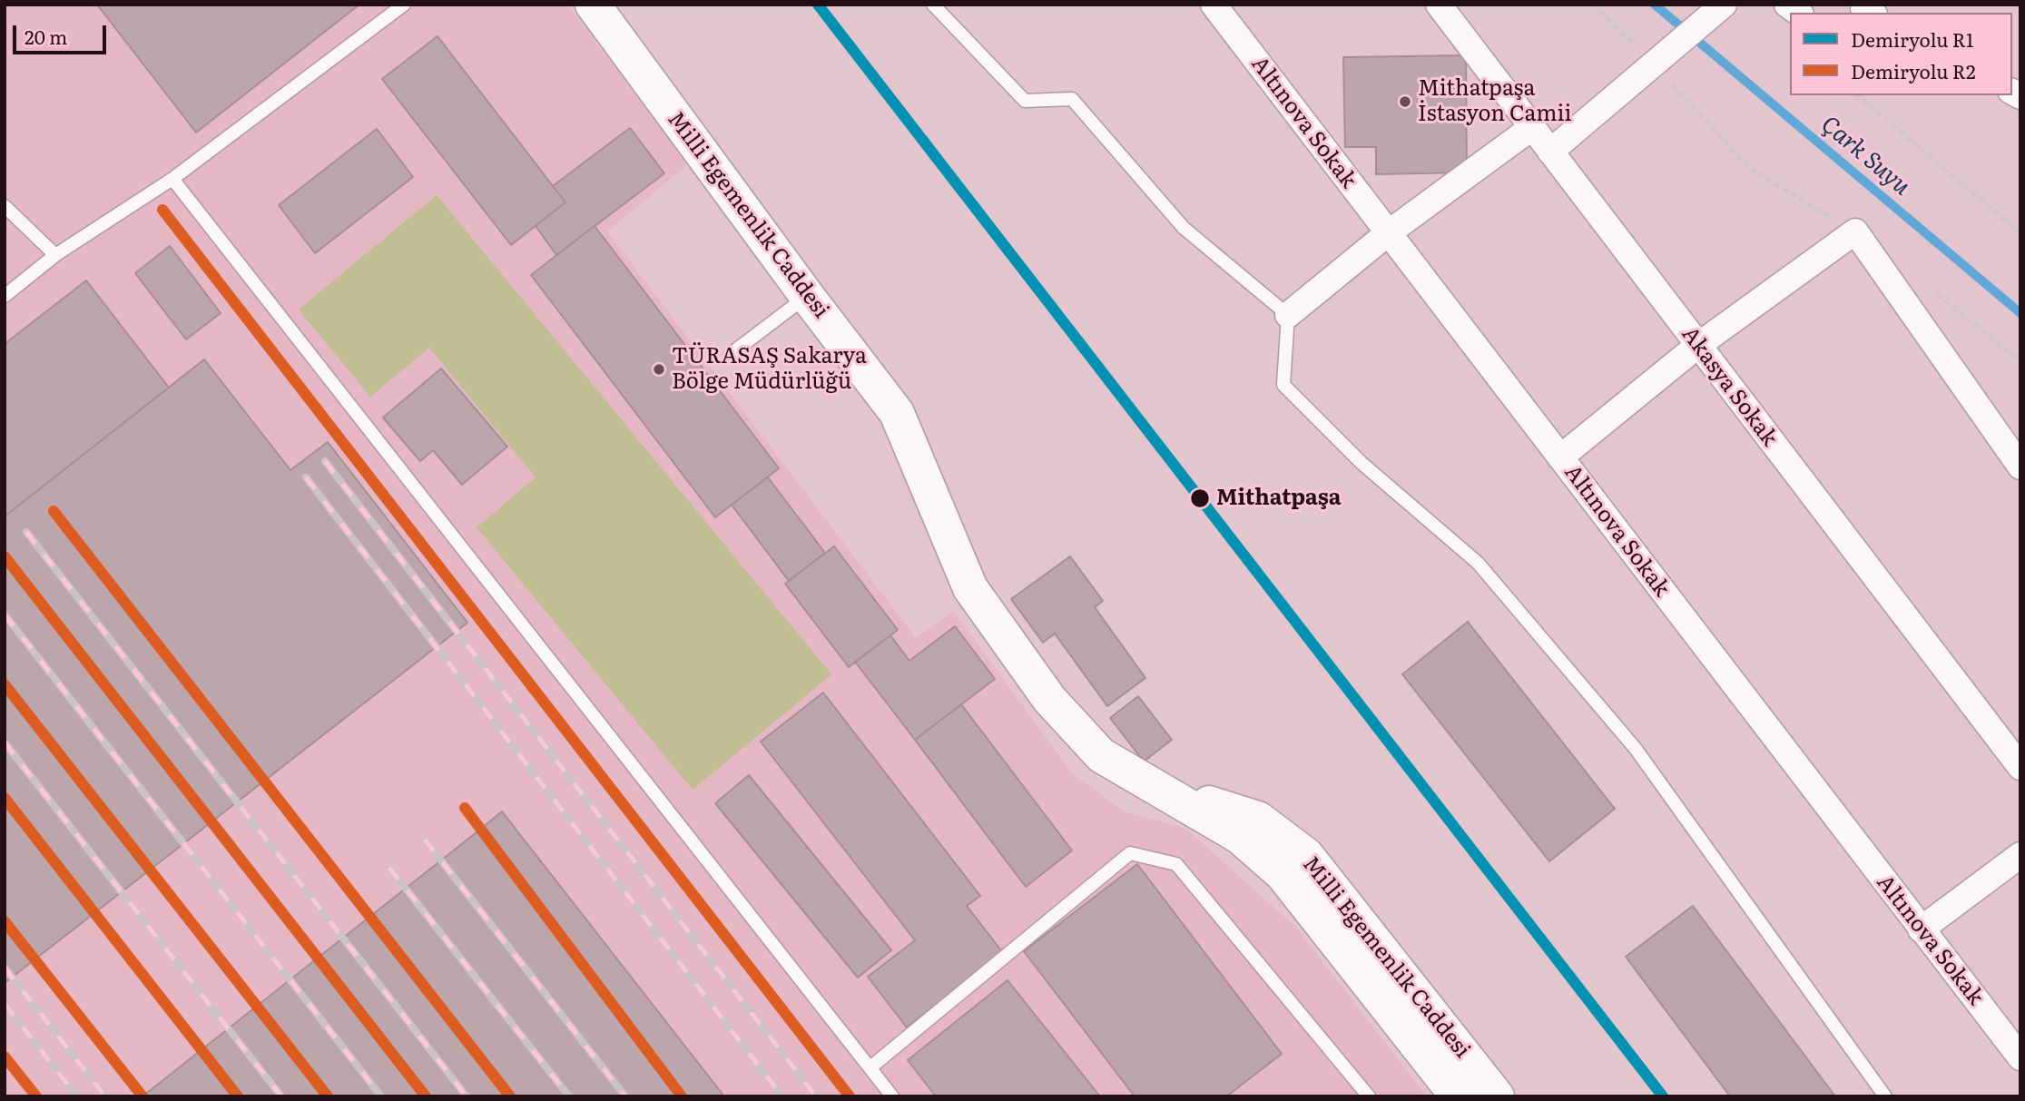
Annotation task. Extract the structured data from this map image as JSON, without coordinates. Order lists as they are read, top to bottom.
{
  "streets": {
    "main road": ["Milli Egemenlik Caddesi"],
    "street": ["Altınova Sokak", "Akasya Sokak"]
  },
  "water": ["Çark Suyu"],
  "places": ["Mithatpaşa İstasyon Camii", "TÜRASAŞ Sakarya Bölge Müdürlüğü", "Mithatpaşa"],
  "lines": ["rail line R1", "rail line R2"],
  "legend": ["Demiryolu R1", "Demiryolu R2"],
  "scale_bar": "20 m"
}
